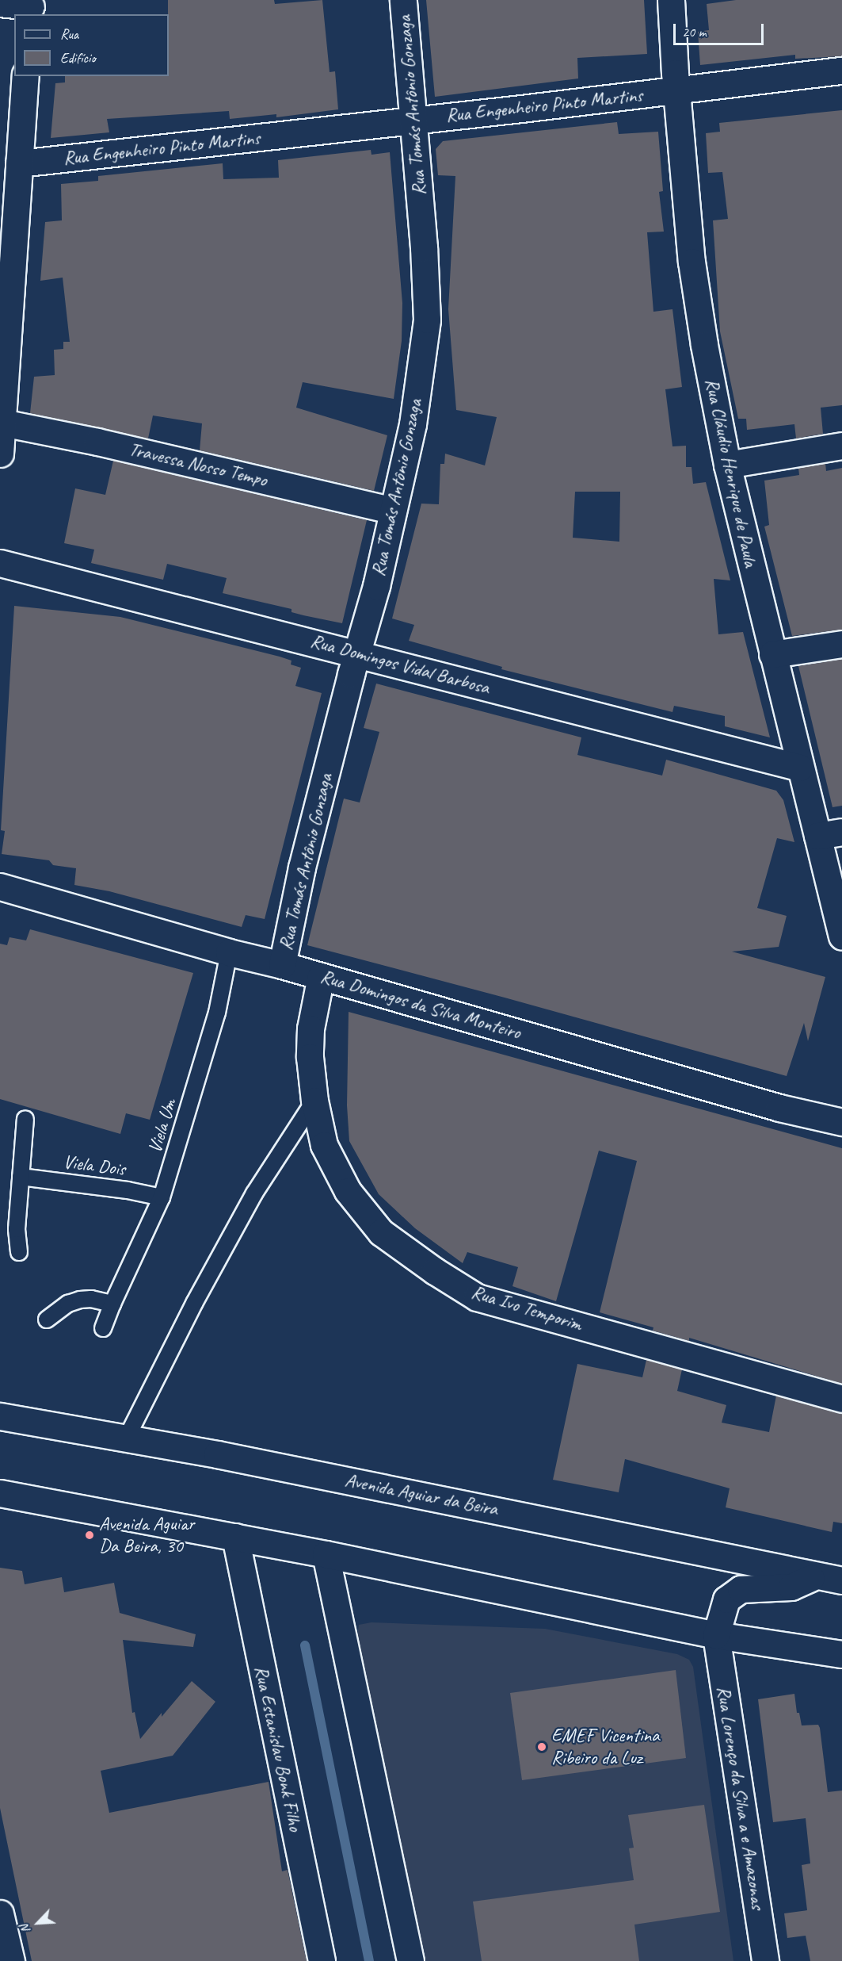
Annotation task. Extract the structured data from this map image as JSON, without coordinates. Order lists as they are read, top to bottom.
{
  "streets": {
    "street": [
      "Rua Tomás Antônio Gonzaga",
      "Rua Engenheiro Pinto Martins",
      "Travessa Nosso Tempo",
      "Rua Cláudio Henrique de Paula",
      "Rua Domingos Vidal Barbosa",
      "Rua Domingos da Silva Monteiro",
      "Rua Ivo Temporim",
      "Avenida Aguiar da Beira",
      "Rua Estanislau Bonk Filho",
      "Rua Lorenço da Silva a e Amazonas"
    ],
    "lane": ["Viela Um", "Viela Dois"]
  },
  "crossings": [
    ["Rua Tomás Antônio Gonzaga", "Rua Engenheiro Pinto Martins"],
    ["Rua Tomás Antônio Gonzaga", "Travessa Nosso Tempo"],
    ["Rua Tomás Antônio Gonzaga", "Rua Domingos Vidal Barbosa"],
    ["Rua Tomás Antônio Gonzaga", "Rua Domingos da Silva Monteiro"],
    ["Rua Engenheiro Pinto Martins", "Rua Cláudio Henrique de Paula"],
    ["Rua Cláudio Henrique de Paula", "Rua Domingos Vidal Barbosa"],
    ["Rua Domingos da Silva Monteiro", "Viela Um"],
    ["Rua Domingos da Silva Monteiro", "Rua Ivo Temporim"],
    ["Viela Um", "Viela Dois"]
  ],
  "places": ["Avenida Aguiar Da Beira, 30", "EMEF Vicentina Ribeiro da Luz"],
  "legend": ["Rua", "Edifício"],
  "scale_bar": "20 m",
  "north": "bottom left"
}
